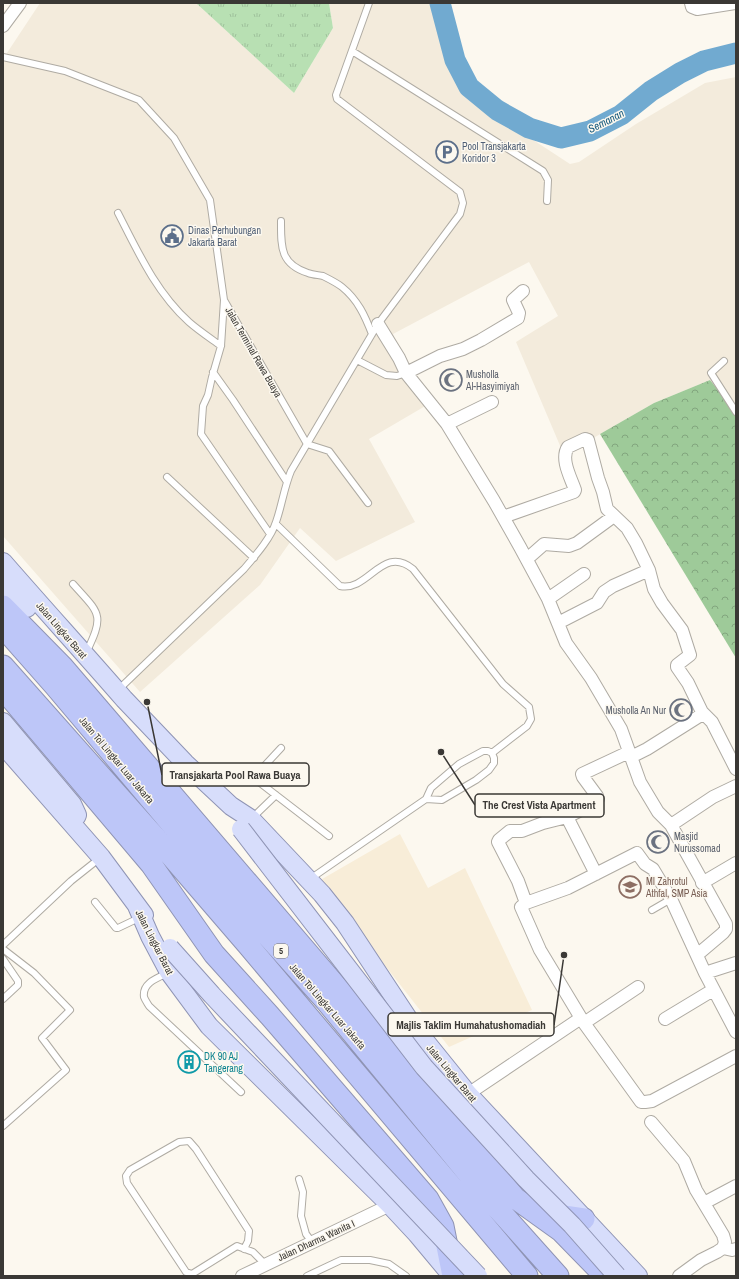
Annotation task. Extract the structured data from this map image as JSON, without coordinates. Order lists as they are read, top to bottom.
{
  "streets": {
    "highway": ["Jalan Tol Lingkar Luar Jakarta", "5"],
    "main road": ["Jalan Lingkar Barat"],
    "street": ["Jalan Dharma Wanita I"],
    "lane": ["Jalan Terminal Rawa Buaya"]
  },
  "crossings": [
    ["Jalan Lingkar Barat", "Jalan Dharma Wanita I"]
  ],
  "water": ["Semanan"],
  "places": {
    "parking": ["Pool Transjakarta Koridor 3"],
    "public building": ["Dinas Perhubungan Jakarta Barat"],
    "mosque": ["Musholla Al-Hasyimiyah", "Musholla An Nur", "Masjid Nurussomad"],
    "other": ["Transjakarta Pool Rawa Buaya", "The Crest Vista Apartment", "Majlis Taklim Humahatushomadiah"],
    "school or university": ["MI Zahrotul Athfal, SMP Asia"],
    "building": ["DK 90 AJ Tangerang"]
  }
}
